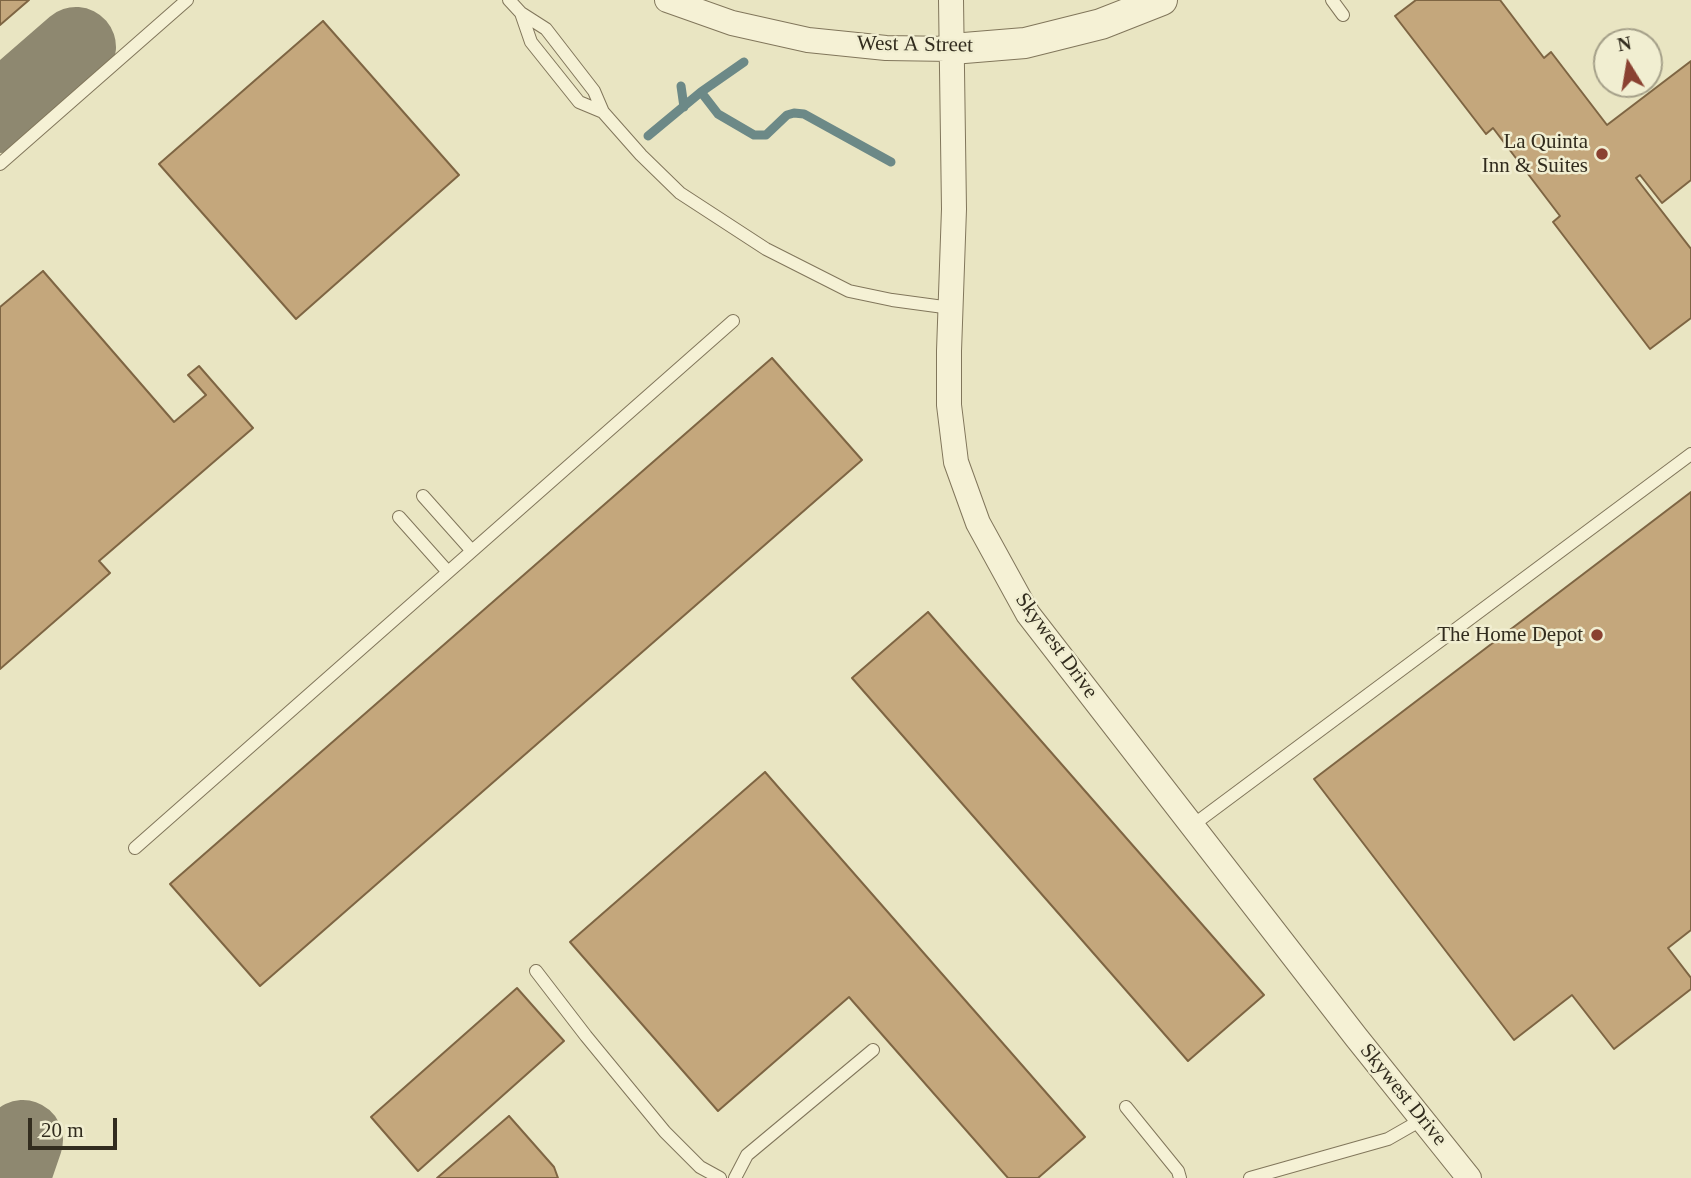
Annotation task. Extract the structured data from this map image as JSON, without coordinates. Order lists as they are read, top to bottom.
{
  "streets": {
    "street": ["West A Street", "Skywest Drive"]
  },
  "crossings": [
    ["West A Street", "Skywest Drive"]
  ],
  "places": ["La Quinta Inn & Suites", "The Home Depot"],
  "scale_bar": "20 m",
  "north": "top"
}
